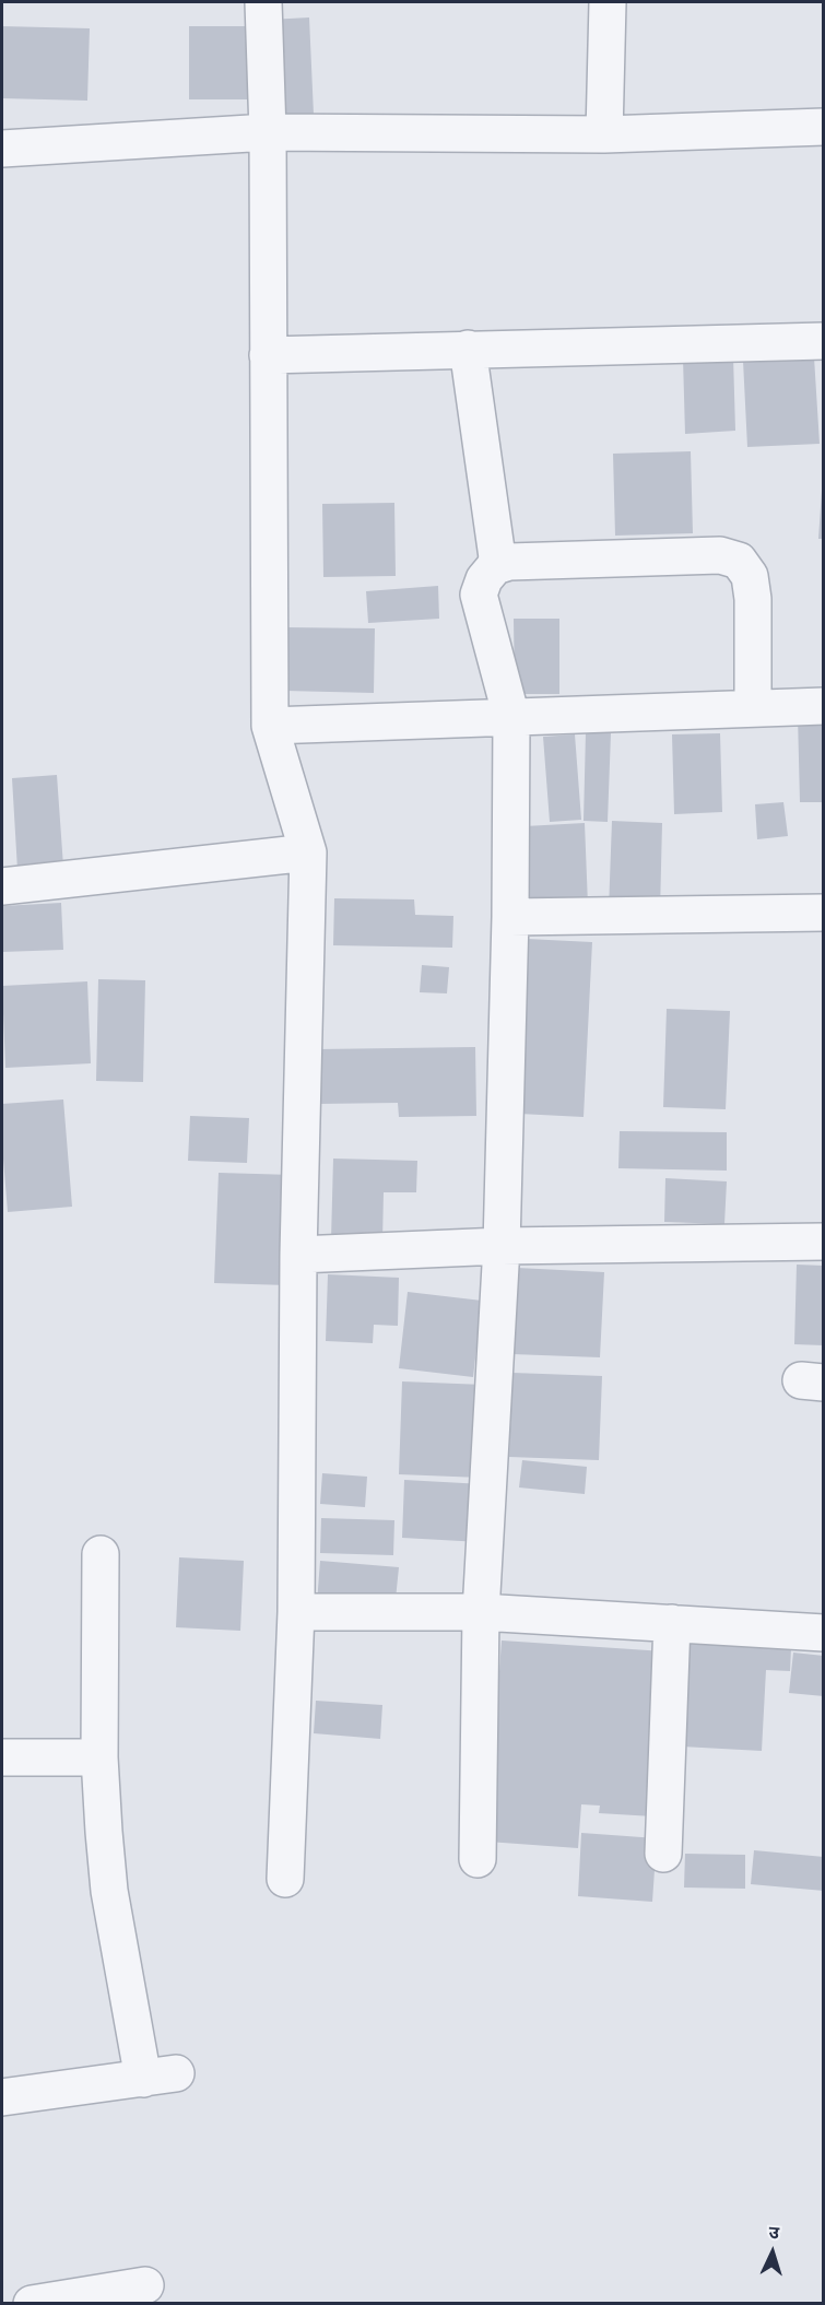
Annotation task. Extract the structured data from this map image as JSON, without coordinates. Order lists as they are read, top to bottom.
{
  "north": "top"
}
